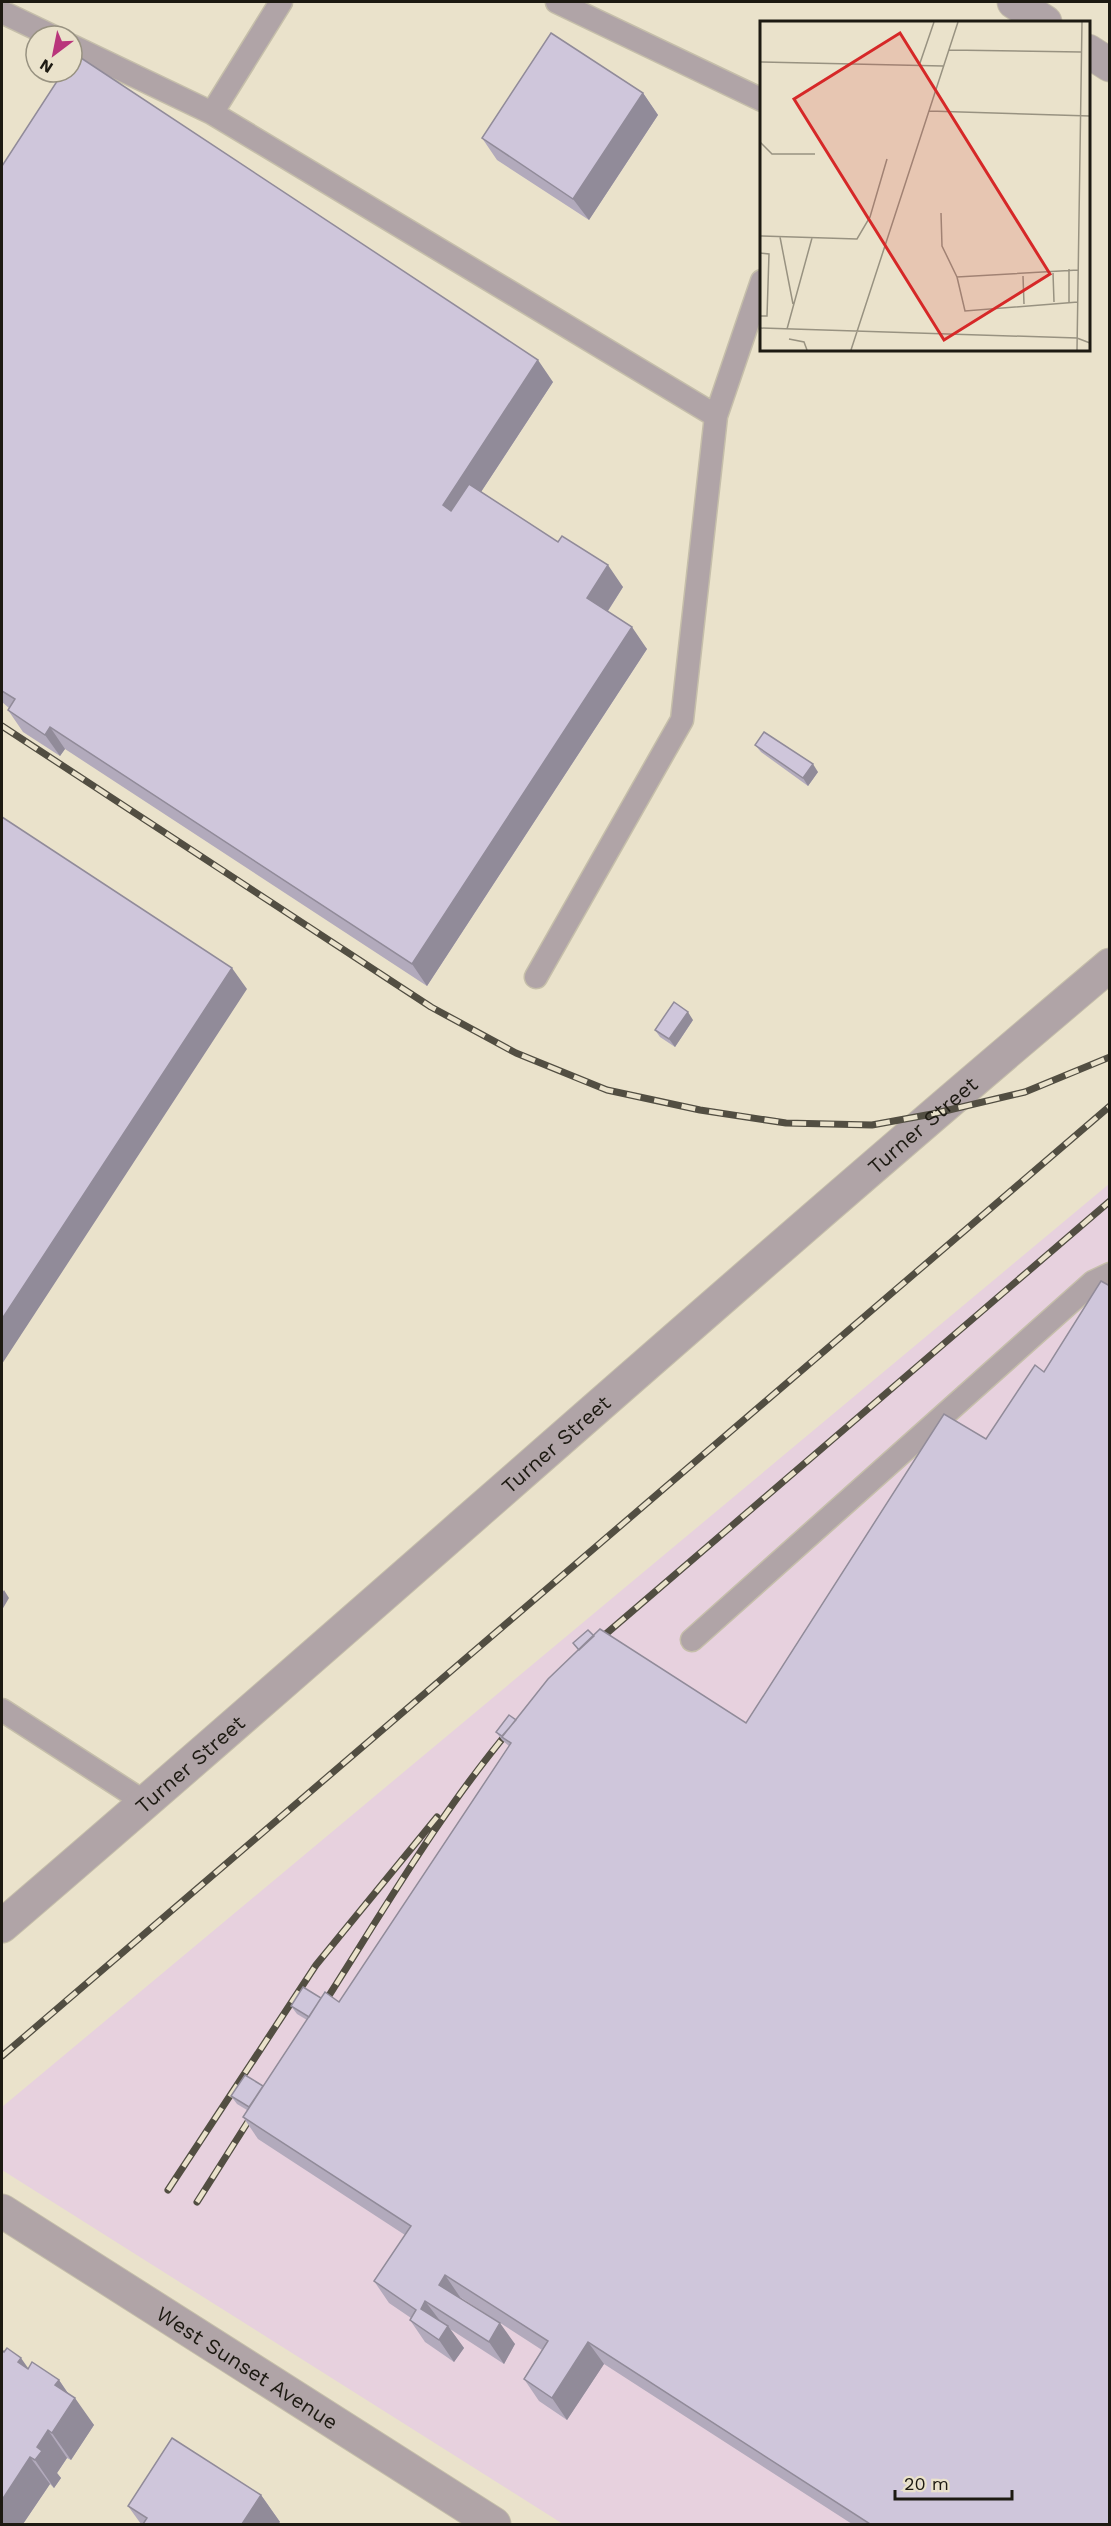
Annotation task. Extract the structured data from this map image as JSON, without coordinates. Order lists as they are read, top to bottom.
{
  "streets": {
    "street": ["Turner Street", "West Sunset Avenue"]
  },
  "scale_bar": "20 m",
  "north": "bottom left"
}
